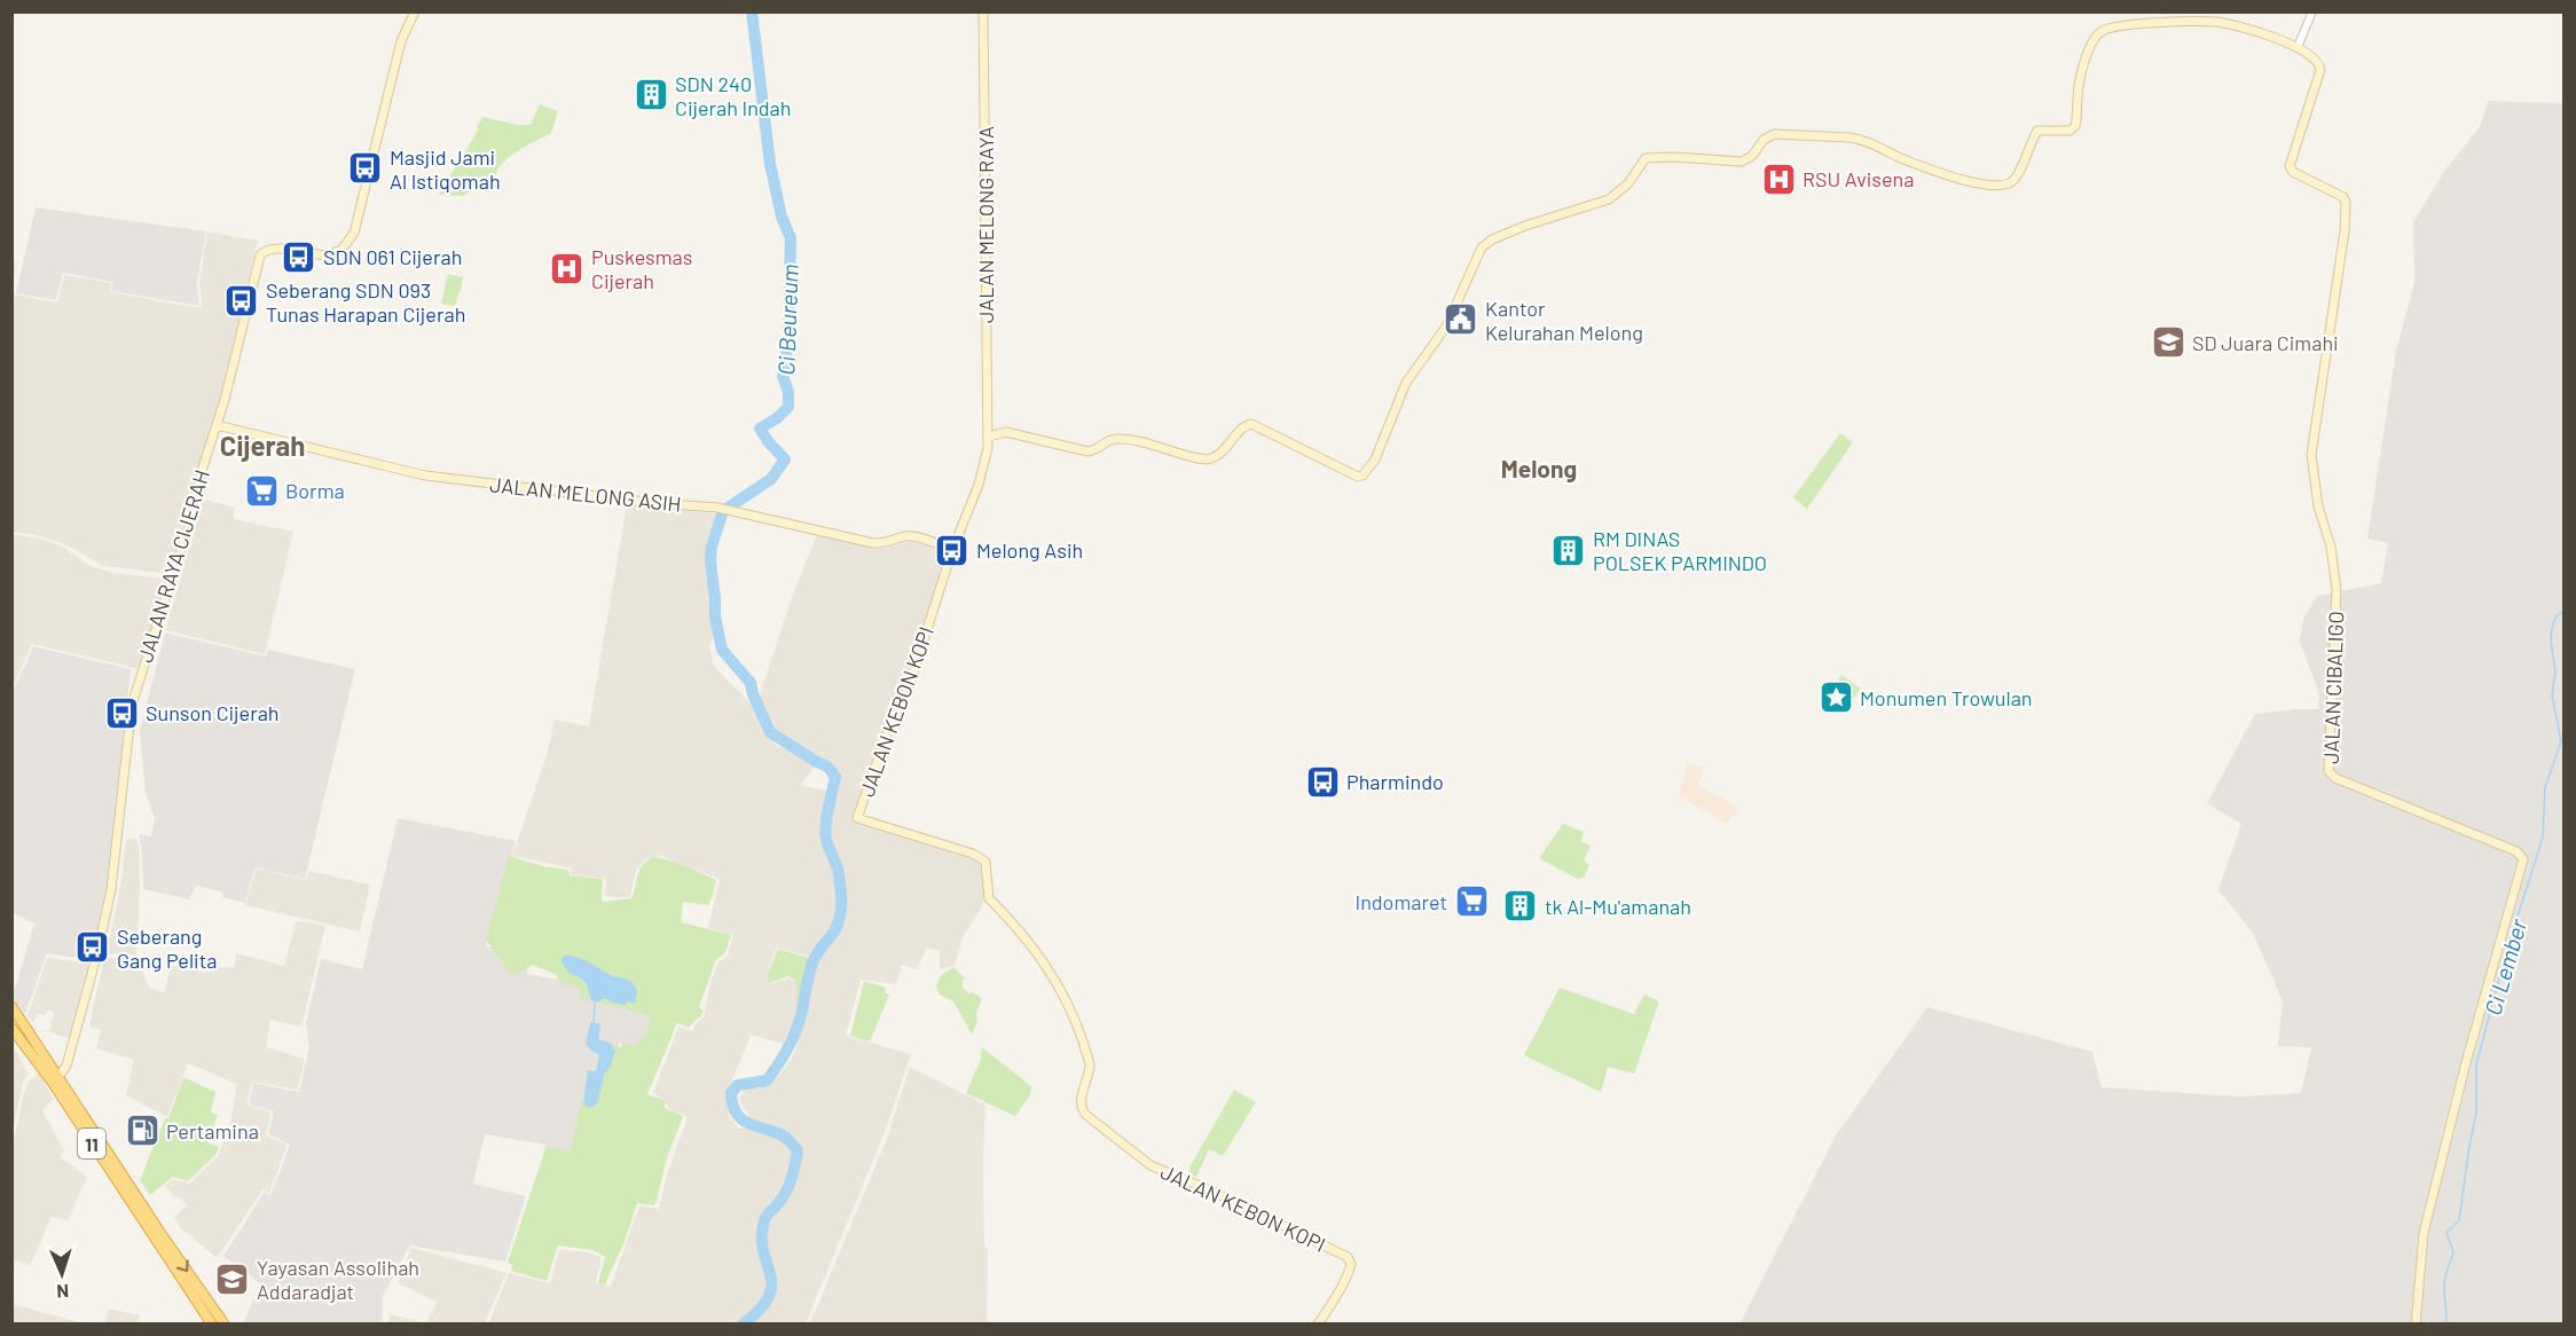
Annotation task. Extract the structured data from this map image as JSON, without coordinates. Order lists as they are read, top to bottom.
{
  "streets": {
    "highway": ["11"],
    "main road": [
      "JALAN MELONG RAYA",
      "JALAN MELONG ASIH",
      "JALAN RAYA CIJERAH",
      "JALAN CIBALIGO",
      "JALAN KEBON KOPI"
    ]
  },
  "crossings": [
    ["JALAN MELONG RAYA", "JALAN MELONG ASIH"],
    ["JALAN MELONG RAYA", "JALAN KEBON KOPI"],
    ["JALAN MELONG ASIH", "JALAN RAYA CIJERAH"],
    ["JALAN MELONG ASIH", "JALAN KEBON KOPI"],
    ["JALAN RAYA CIJERAH", "11"]
  ],
  "districts": ["Cijerah", "Melong"],
  "water": ["Ci Beureum", "Ci Lember"],
  "places": {
    "building": ["SDN 240 Cijerah Indah", "RM DINAS POLSEK PARMINDO", "tk Al-Mu'amanah"],
    "bus stop": [
      "Masjid Jami Al Istiqomah",
      "SDN 061 Cijerah",
      "Seberang SDN 093 Tunas Harapan Cijerah",
      "Melong Asih",
      "Sunson Cijerah",
      "Pharmindo",
      "Seberang Gang Pelita"
    ],
    "hospital": ["RSU Avisena", "Puskesmas Cijerah"],
    "public building": ["Kantor Kelurahan Melong"],
    "school or university": ["SD Juara Cimahi", "Yayasan Assolihah Addaradjat"],
    "supermarket": ["Borma", "Indomaret"],
    "place": ["Monumen Trowulan"],
    "fuel station": ["Pertamina"]
  },
  "north": "bottom"
}
